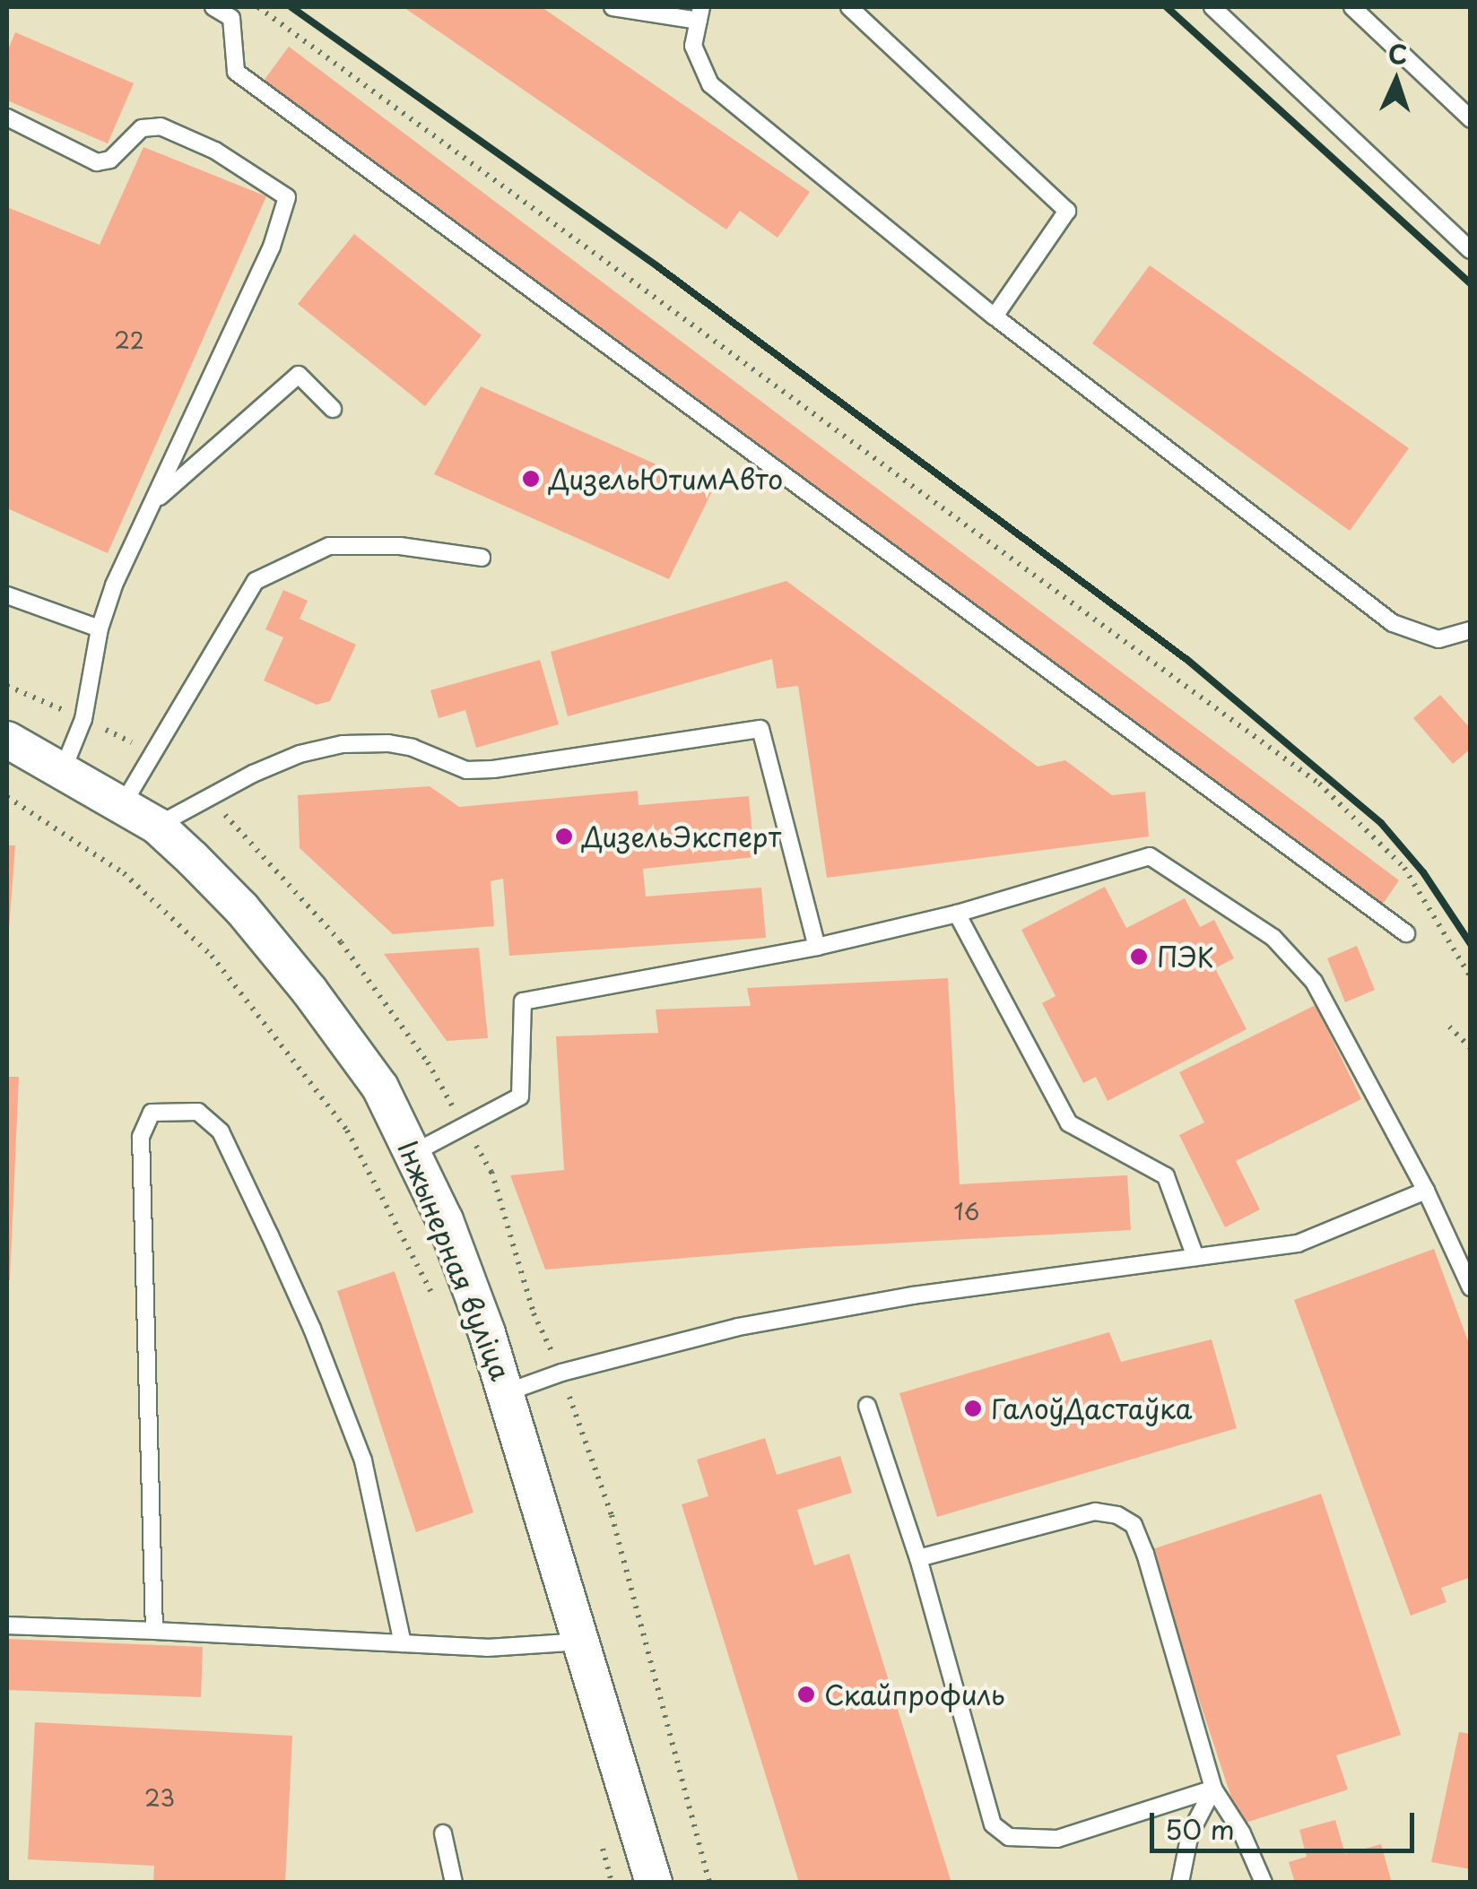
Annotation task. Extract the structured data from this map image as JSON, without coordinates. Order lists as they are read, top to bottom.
{
  "streets": {
    "street": ["Інжынерная вуліца"]
  },
  "places": [
    "ДизельЮтимАвто",
    "ДизельЭксперт",
    "ПЭК",
    "ГалоўДастаўка",
    "Скайпрофиль"
  ],
  "house_numbers": ["22", "16", "23"],
  "scale_bar": "50 m",
  "north": "top"
}
